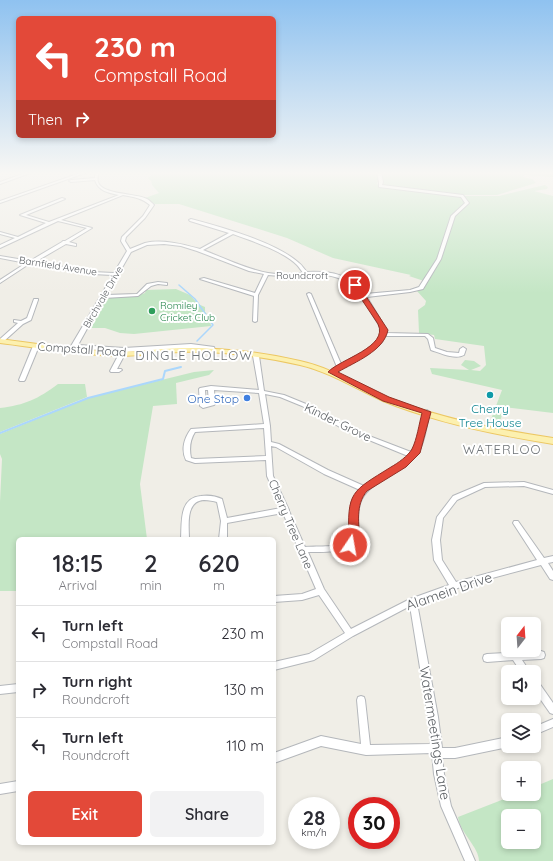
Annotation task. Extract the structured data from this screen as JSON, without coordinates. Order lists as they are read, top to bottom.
{
  "streets": {
    "main road": ["Compstall Road"],
    "street": [
      "Barnfield Avenue",
      "Roundcroft",
      "Birchvale Drive",
      "Kinder Grove",
      "Cherry Tree Lane",
      "Alamein Drive",
      "Watermeetings Lane"
    ]
  },
  "crossings": [
    ["Barnfield Avenue", "Birchvale Drive"],
    ["Roundcroft", "Birchvale Drive"],
    ["Birchvale Drive", "Compstall Road"],
    ["Compstall Road", "Cherry Tree Lane"],
    ["Kinder Grove", "Cherry Tree Lane"],
    ["Cherry Tree Lane", "Alamein Drive"],
    ["Alamein Drive", "Watermeetings Lane"]
  ],
  "districts": ["DINGLE HOLLOW", "WATERLOO"],
  "places": ["Romiley Cricket Club", "Cherry Tree House", "One Stop"],
  "north": "top",
  "page": {
    "turn": ["230 m", "Compstall Road"],
    "then": "Then",
    "eta": [
      "18:15",
      "Arrival",
      "2",
      "min",
      "620",
      "m"
    ],
    "list": [
      {
        "name": "Turn left",
        "note": "Compstall Road",
        "value": "230 m"
      },
      {
        "name": "Turn right",
        "note": "Roundcroft",
        "value": "130 m"
      },
      {
        "name": "Turn left",
        "note": "Roundcroft",
        "value": "110 m"
      }
    ],
    "map_buttons": ["+", "−"],
    "buttons": ["Exit", "Share"],
    "speed": "28 km/h",
    "limit": "30"
  }
}
